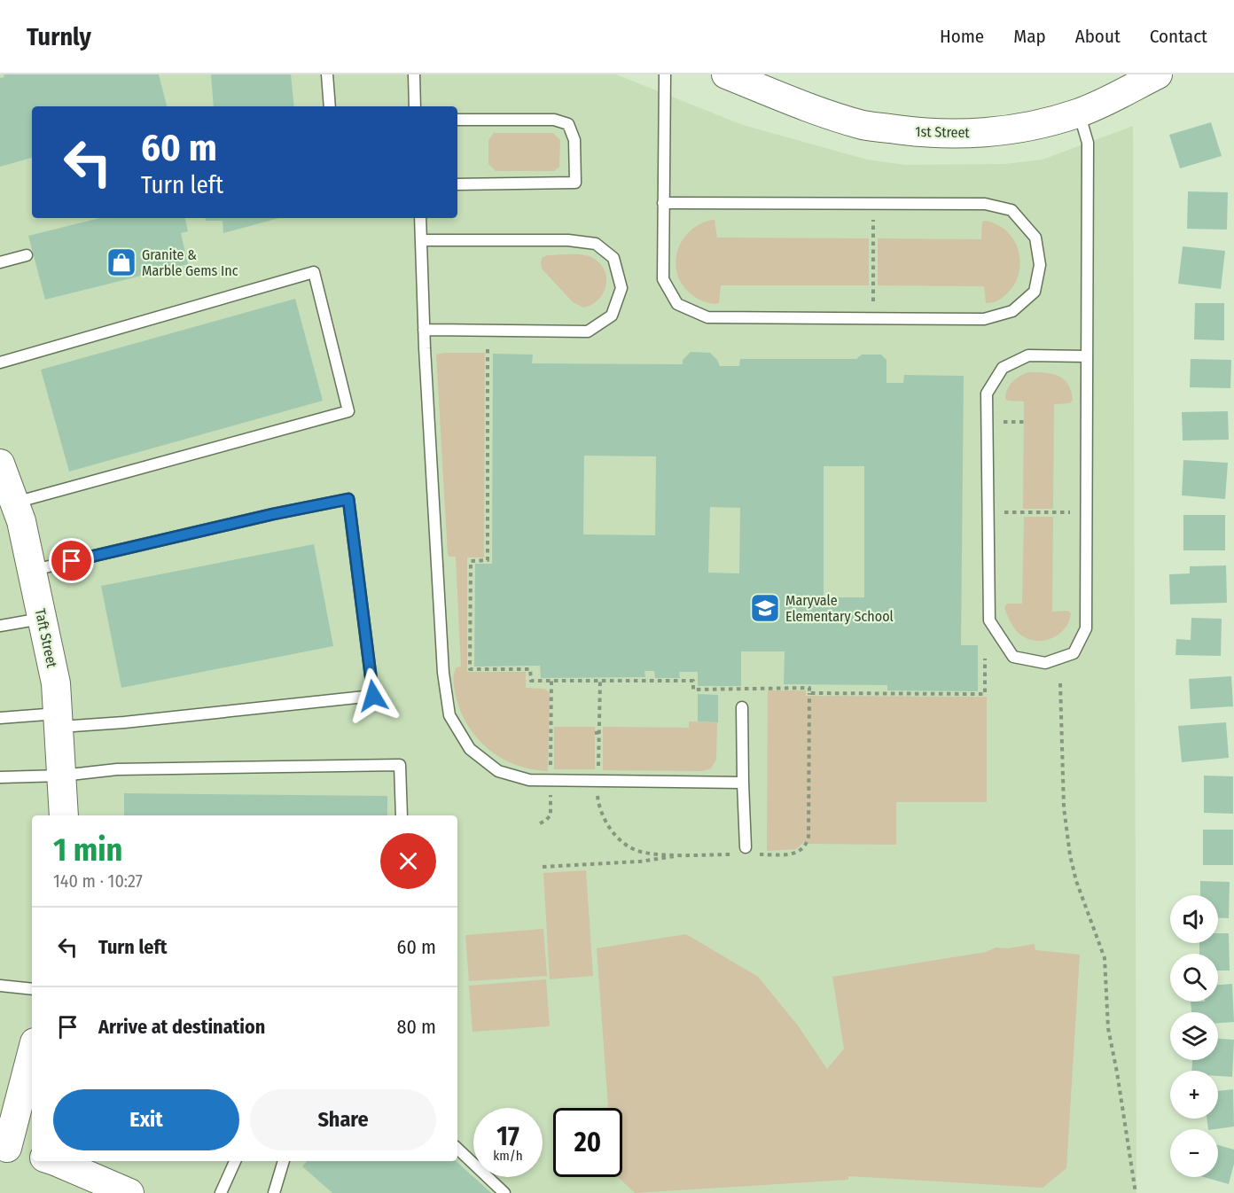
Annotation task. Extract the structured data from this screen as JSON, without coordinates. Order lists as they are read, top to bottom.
{
  "streets": {
    "street": ["1st Street", "Taft Street"]
  },
  "places": {
    "shop": ["Granite & Marble Gems Inc"],
    "school or university": ["Maryvale Elementary School"]
  },
  "page": {
    "header": "Turnly",
    "nav": [
      "Home",
      "Map",
      "About",
      "Contact"
    ],
    "turn": ["60 m", "Turn left"],
    "heading": ["1 min", "140 m · 10:27"],
    "map_buttons": ["+", "−"],
    "list": [
      {
        "name": "Turn left",
        "value": "60 m"
      },
      {
        "name": "Arrive at destination",
        "value": "80 m"
      }
    ],
    "buttons": ["Exit", "Share"],
    "speed": "17 km/h",
    "limit": "20"
  }
}
